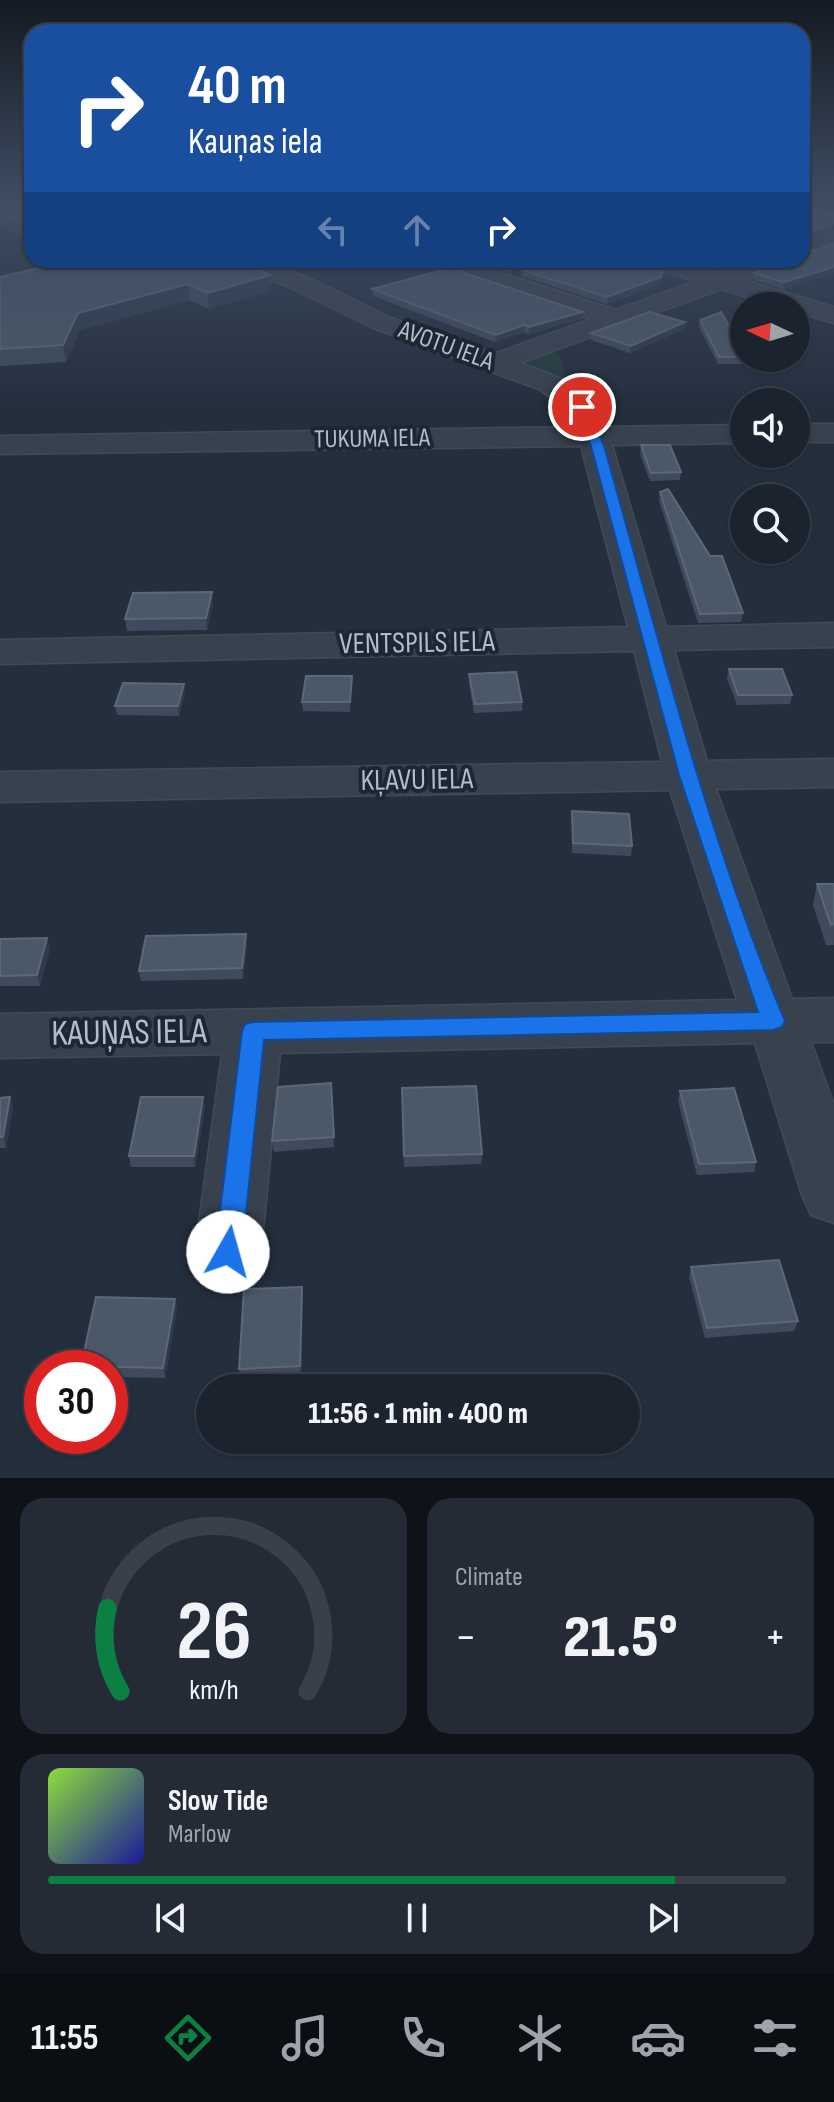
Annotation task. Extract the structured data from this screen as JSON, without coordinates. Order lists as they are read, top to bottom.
{
  "streets": {
    "street": [
      "AVOTU IELA",
      "TUKUMA IELA",
      "VENTSPILS IELA",
      "KĻAVU IELA",
      "KAUŅAS IELA"
    ]
  },
  "north": "left",
  "page": {
    "turn": ["40 m", "Kauņas iela"],
    "limit": "30",
    "trip": "11:56 · 1 min · 400 m",
    "tile": "Climate",
    "heat": ["−", "21.5°", "+"],
    "song": ["Slow Tide", "Marlow"],
    "tabs": "11:55",
    "gauge": ["26", "km/h"]
  }
}
